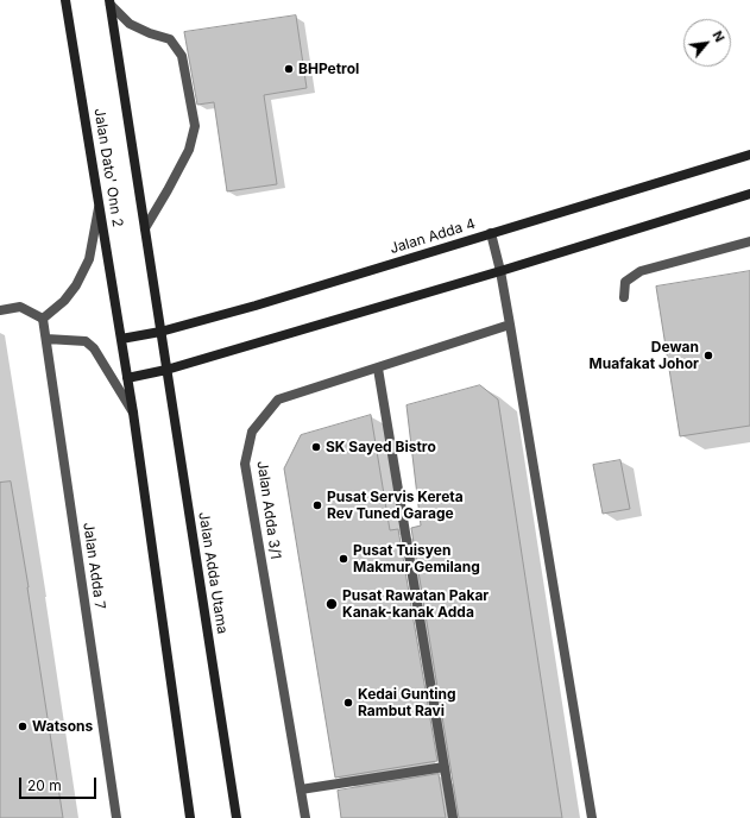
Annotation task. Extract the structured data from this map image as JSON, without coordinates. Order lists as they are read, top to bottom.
{
  "streets": {
    "main road": ["Jalan Dato' Onn 2", "Jalan Adda 4", "Jalan Adda Utama"],
    "street": ["Jalan Adda 3/1", "Jalan Adda 7"]
  },
  "crossings": [
    ["Jalan Dato' Onn 2", "Jalan Adda 4"],
    ["Jalan Dato' Onn 2", "Jalan Adda Utama"],
    ["Jalan Adda 4", "Jalan Adda Utama"]
  ],
  "places": [
    "BHPetrol",
    "Dewan Muafakat Johor",
    "SK Sayed Bistro",
    "Pusat Servis Kereta Rev Tuned Garage",
    "Pusat Tuisyen Makmur Gemilang",
    "Pusat Rawatan Pakar Kanak-kanak Adda",
    "Kedai Gunting Rambut Ravi",
    "Watsons"
  ],
  "scale_bar": "20 m",
  "north": "top right"
}
